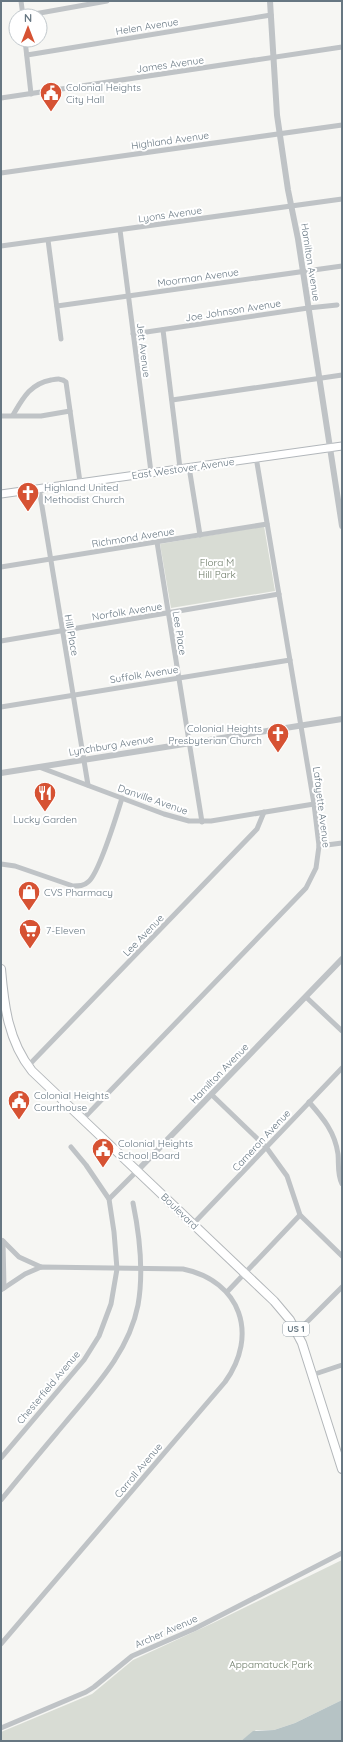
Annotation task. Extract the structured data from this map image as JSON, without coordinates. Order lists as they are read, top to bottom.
{
  "streets": {
    "main road": ["East Westover Avenue", "Boulevard", "US 1"],
    "street": [
      "Helen Avenue",
      "James Avenue",
      "Highland Avenue",
      "Lyons Avenue",
      "Hamilton Avenue",
      "Moorman Avenue",
      "Joe Johnson Avenue",
      "Jett Avenue",
      "Richmond Avenue",
      "Norfolk Avenue",
      "Lee Place",
      "Hill Place",
      "Suffolk Avenue",
      "Lynchburg Avenue",
      "Danville Avenue",
      "Lafayette Avenue",
      "Lee Avenue",
      "Cameron Avenue",
      "Chesterfield Avenue",
      "Carroll Avenue",
      "Archer Avenue"
    ]
  },
  "crossings": [
    ["Helen Avenue", "Hamilton Avenue"],
    ["James Avenue", "Hamilton Avenue"],
    ["Highland Avenue", "Hamilton Avenue"],
    ["Lyons Avenue", "Hamilton Avenue"],
    ["Lyons Avenue", "Jett Avenue"],
    ["Hamilton Avenue", "Moorman Avenue"],
    ["Hamilton Avenue", "Joe Johnson Avenue"],
    ["Hamilton Avenue", "East Westover Avenue"],
    ["Hamilton Avenue", "Boulevard"],
    ["Hamilton Avenue", "Chesterfield Avenue"],
    ["Moorman Avenue", "Jett Avenue"],
    ["Joe Johnson Avenue", "Jett Avenue"],
    ["Jett Avenue", "East Westover Avenue"],
    ["East Westover Avenue", "Hill Place"],
    ["East Westover Avenue", "Lafayette Avenue"],
    ["Richmond Avenue", "Lee Place"],
    ["Richmond Avenue", "Hill Place"],
    ["Richmond Avenue", "Lafayette Avenue"],
    ["Norfolk Avenue", "Lee Place"],
    ["Norfolk Avenue", "Hill Place"],
    ["Norfolk Avenue", "Lafayette Avenue"],
    ["Lee Place", "Suffolk Avenue"],
    ["Lee Place", "Lynchburg Avenue"],
    ["Lee Place", "Danville Avenue"],
    ["Hill Place", "Suffolk Avenue"],
    ["Hill Place", "Lynchburg Avenue"],
    ["Hill Place", "Danville Avenue"],
    ["Suffolk Avenue", "Lafayette Avenue"],
    ["Lynchburg Avenue", "Danville Avenue"],
    ["Lynchburg Avenue", "Lafayette Avenue"],
    ["Danville Avenue", "Lafayette Avenue"],
    ["Danville Avenue", "Lee Avenue"],
    ["Lafayette Avenue", "Boulevard"],
    ["Lee Avenue", "Boulevard"],
    ["Cameron Avenue", "Boulevard"]
  ],
  "parks": ["Flora M Hill Park", "Appamatuck Park"],
  "places": {
    "public building": ["Colonial Heights City Hall", "Colonial Heights Courthouse", "Colonial Heights School Board"],
    "church": ["Highland United Methodist Church", "Colonial Heights Presbyterian Church"],
    "restaurant": ["Lucky Garden"],
    "shop": ["CVS Pharmacy"],
    "supermarket": ["7-Eleven"]
  },
  "north": "top"
}
